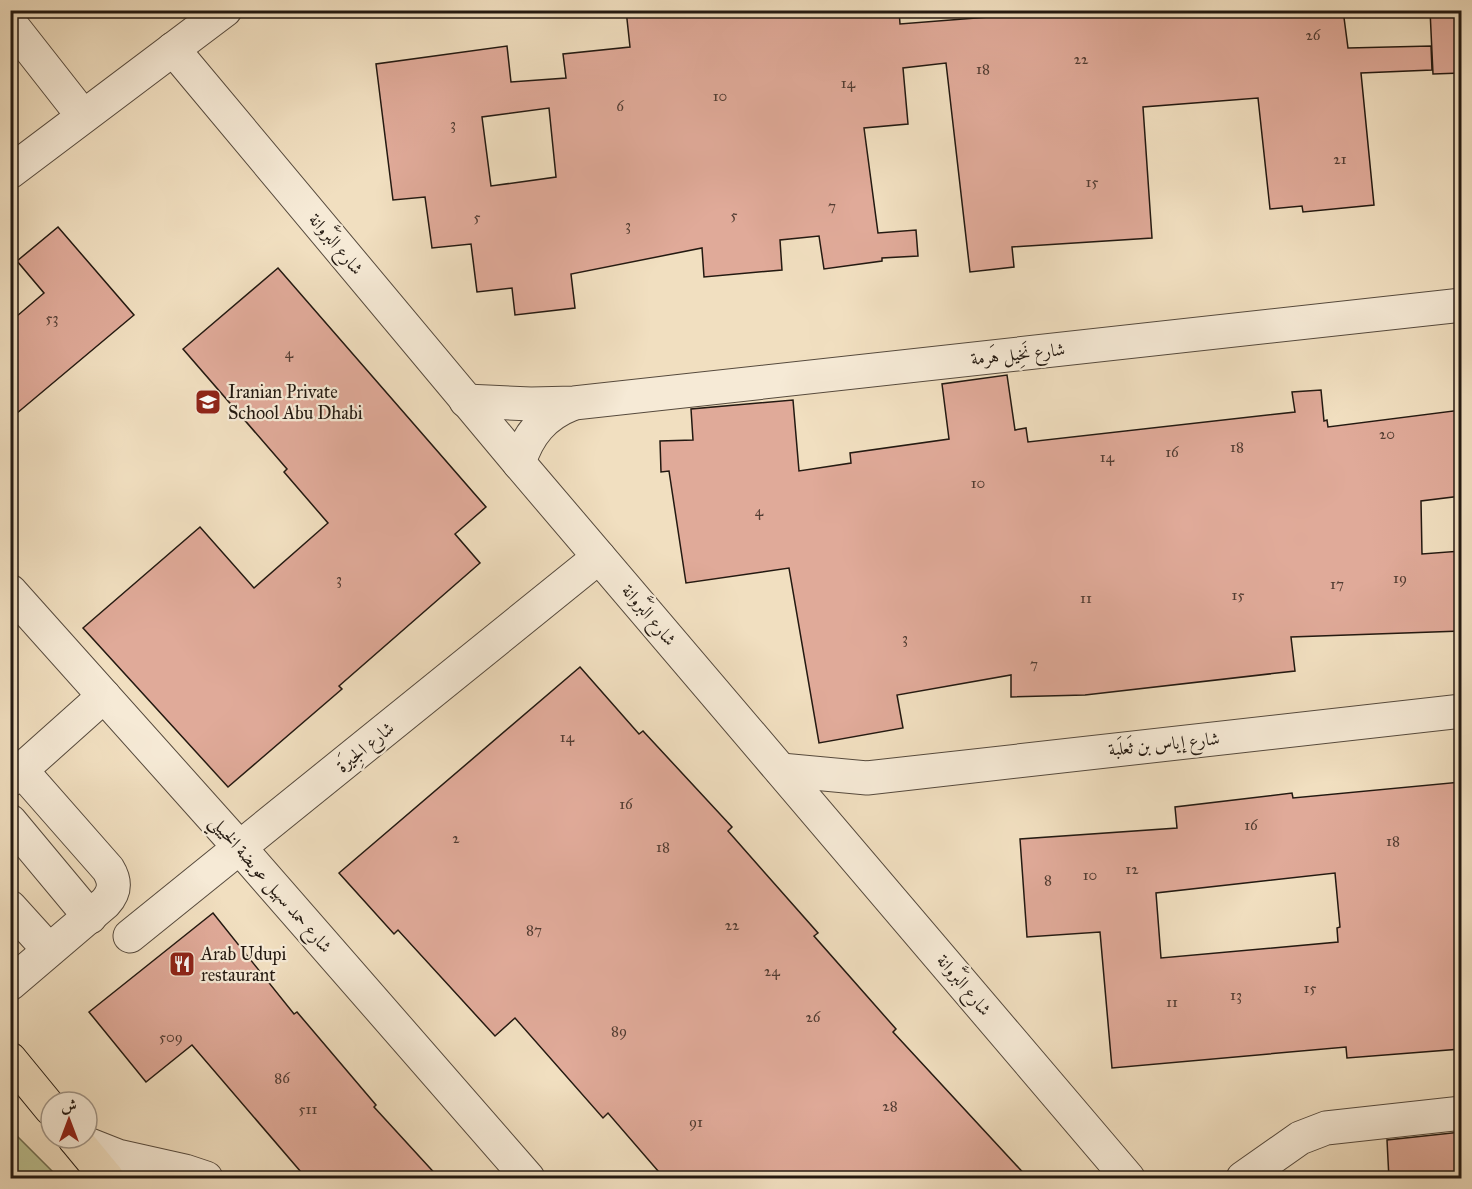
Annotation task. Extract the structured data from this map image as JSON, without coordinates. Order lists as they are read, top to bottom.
{
  "streets": {
    "street": [
      "شارع البَرَّوانة",
      "شارع نَخِيل هَرمة",
      "شارع إياس بن ثَعلَبة",
      "شارع الجِيرَة",
      "شارع حمد سهيل عويضة الخييلي"
    ]
  },
  "crossings": [
    ["شارع البَرَّوانة", "شارع نَخِيل هَرمة"],
    ["شارع البَرَّوانة", "شارع إياس بن ثَعلَبة"],
    ["شارع البَرَّوانة", "شارع الجِيرَة"],
    ["شارع الجِيرَة", "شارع حمد سهيل عويضة الخييلي"]
  ],
  "places": {
    "school or university": ["Iranian Private School Abu Dhabi"],
    "restaurant": ["Arab Udupi restaurant"]
  },
  "house_numbers": [
    "26",
    "22",
    "18",
    "14",
    "10",
    "6",
    "3",
    "21",
    "15",
    "7",
    "5",
    "5",
    "3",
    "53",
    "4",
    "20",
    "18",
    "16",
    "14",
    "10",
    "4",
    "19",
    "3",
    "17",
    "15",
    "11",
    "3",
    "7",
    "14",
    "16",
    "16",
    "2",
    "18",
    "18",
    "12",
    "10",
    "8",
    "22",
    "87",
    "24",
    "15",
    "13",
    "11",
    "26",
    "89",
    "509",
    "86",
    "28",
    "511",
    "91"
  ],
  "north": "top"
}
